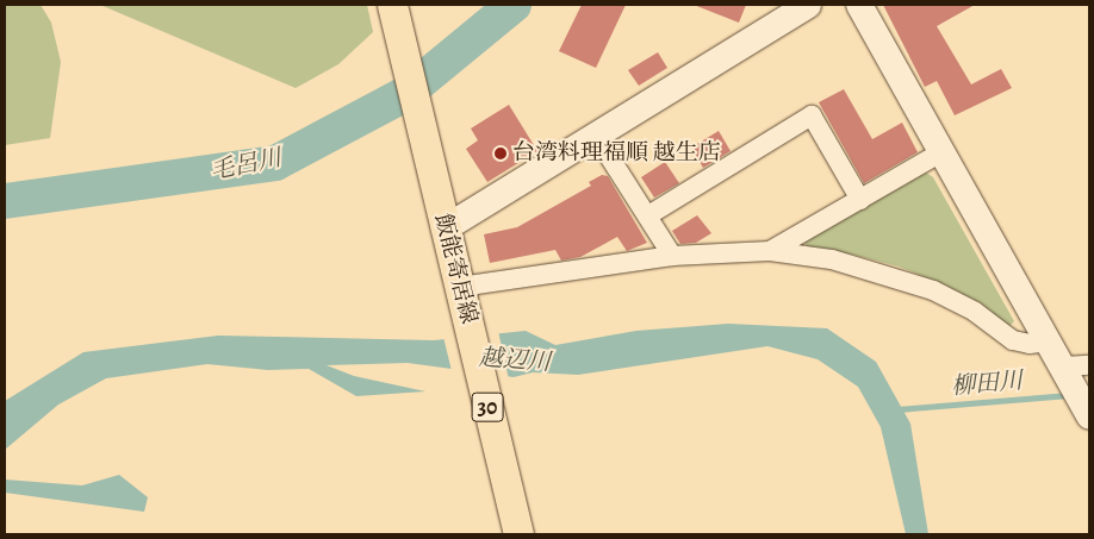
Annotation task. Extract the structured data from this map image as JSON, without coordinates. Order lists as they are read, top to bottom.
{
  "streets": {
    "main road": ["飯能寄居線", "30"]
  },
  "water": ["毛呂川", "越辺川", "柳田川"],
  "places": ["台湾料理福順 越生店"]
}
